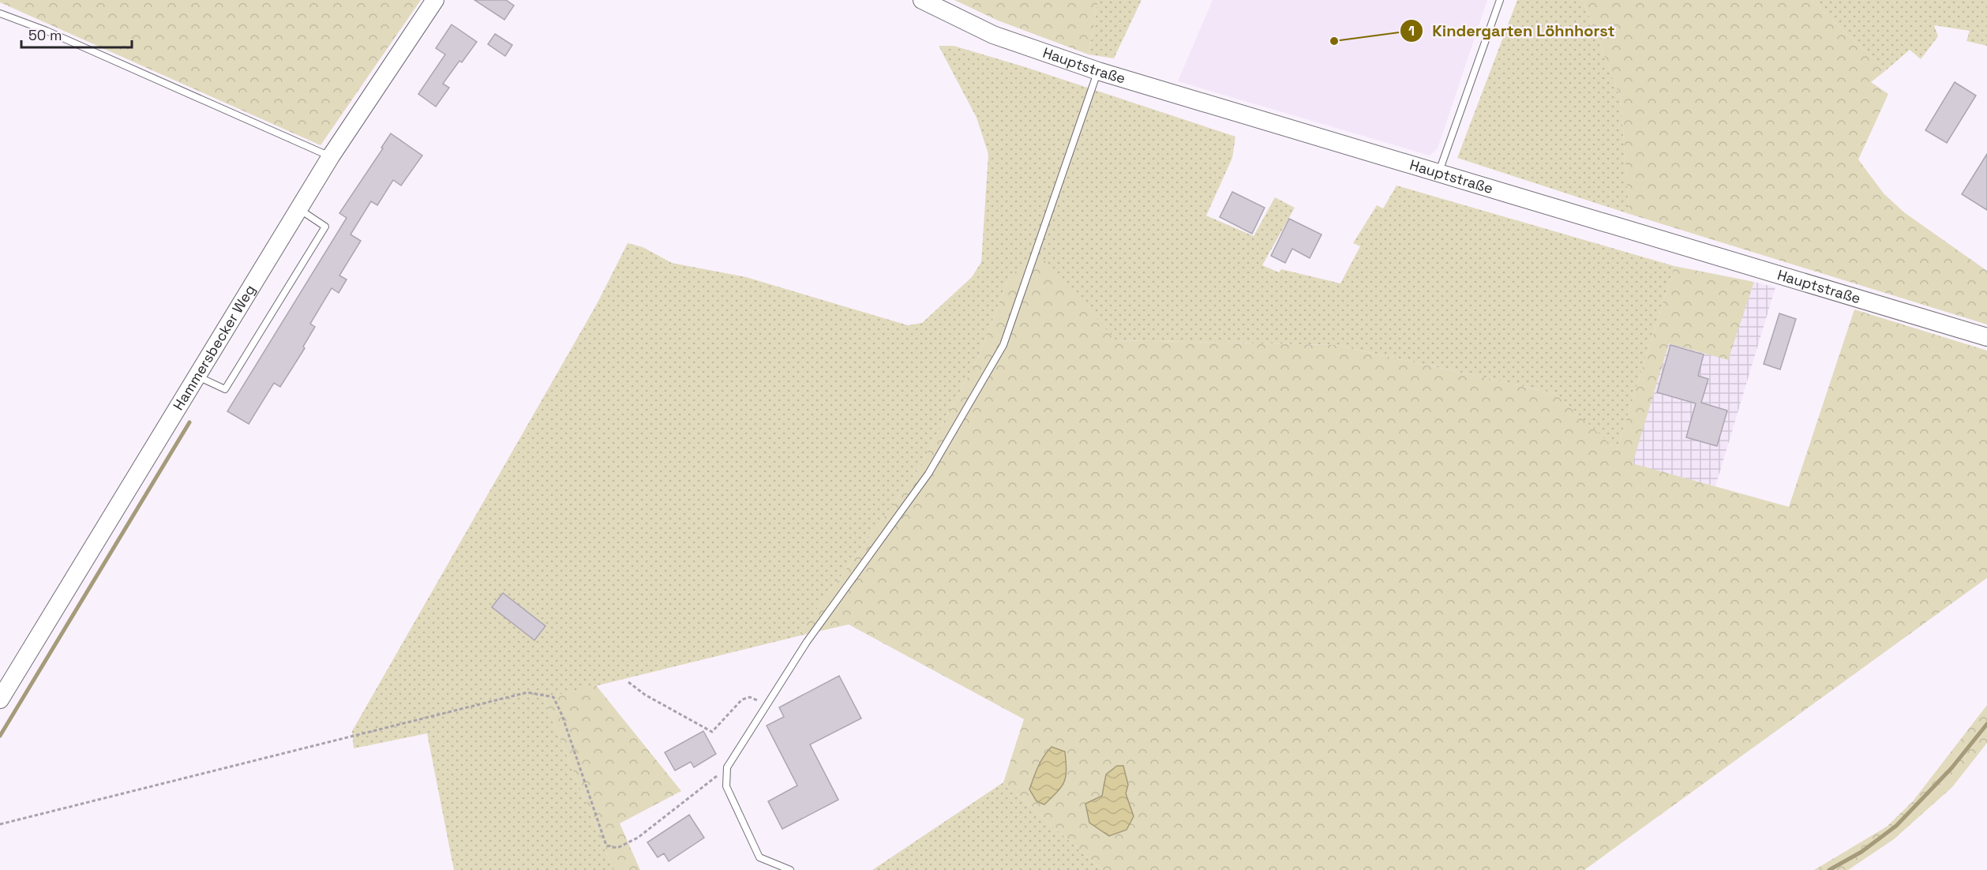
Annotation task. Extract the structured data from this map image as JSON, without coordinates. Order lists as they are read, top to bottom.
{
  "streets": {
    "street": ["Hauptstraße", "Hammersbecker Weg"]
  },
  "places": ["Kindergarten Löhnhorst"],
  "scale_bar": "50 m"
}
